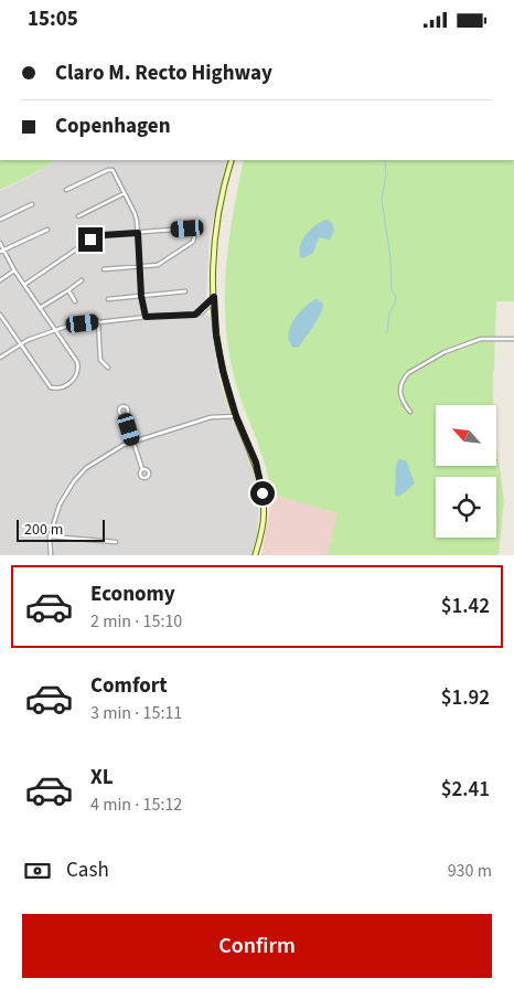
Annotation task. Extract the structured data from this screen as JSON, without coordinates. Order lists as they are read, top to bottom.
{
  "scale_bar": "200 m",
  "north": "top left",
  "page": {
    "status": "15:05",
    "banner": ["Claro M. Recto Highway", "Copenhagen"],
    "scale": "200 m",
    "list": [
      {
        "name": "Economy",
        "note": "2 min · 15:10",
        "value": "$1.42"
      },
      {
        "name": "Comfort",
        "note": "3 min · 15:11",
        "value": "$1.92"
      },
      {
        "name": "XL",
        "note": "4 min · 15:12",
        "value": "$2.41"
      }
    ],
    "pay": ["Cash", "930 m"],
    "buttons": "Confirm"
  }
}
